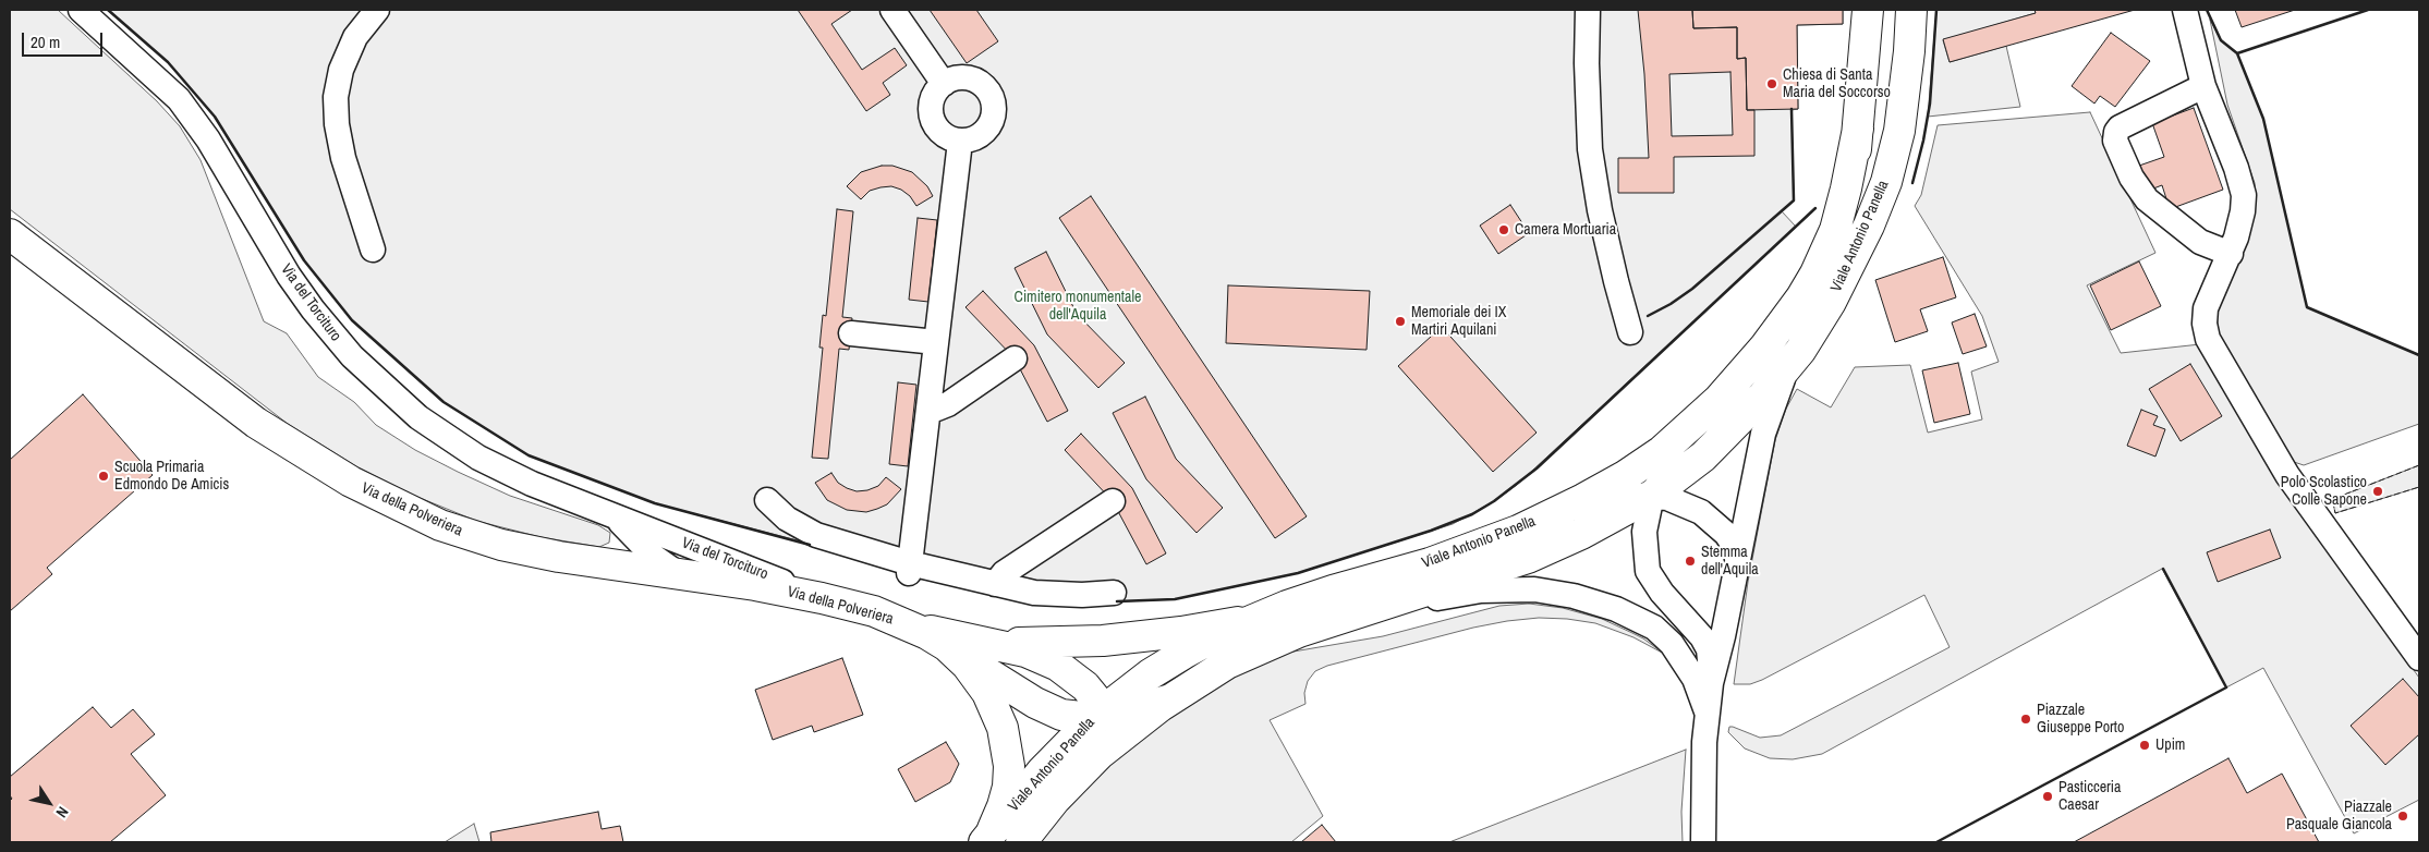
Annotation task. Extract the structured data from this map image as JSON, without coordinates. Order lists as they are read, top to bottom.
{
  "streets": {
    "main road": ["Viale Antonio Panella", "Via della Polveriera"],
    "street": ["Via del Torcituro"]
  },
  "crossings": [
    ["Viale Antonio Panella", "Via della Polveriera"],
    ["Via del Torcituro", "Via della Polveriera"]
  ],
  "parks": ["Cimitero monumentale dell'Aquila"],
  "places": [
    "Chiesa di Santa Maria del Soccorso",
    "Camera Mortuaria",
    "Memoriale dei IX Martiri Aquilani",
    "Scuola Primaria Edmondo De Amicis",
    "Polo Scolastico Colle Sapone",
    "Stemma dell'Aquila",
    "Piazzale Giuseppe Porto",
    "Upim",
    "Pasticceria Caesar",
    "Piazzale Pasquale Giancola"
  ],
  "scale_bar": "20 m",
  "north": "bottom right"
}
